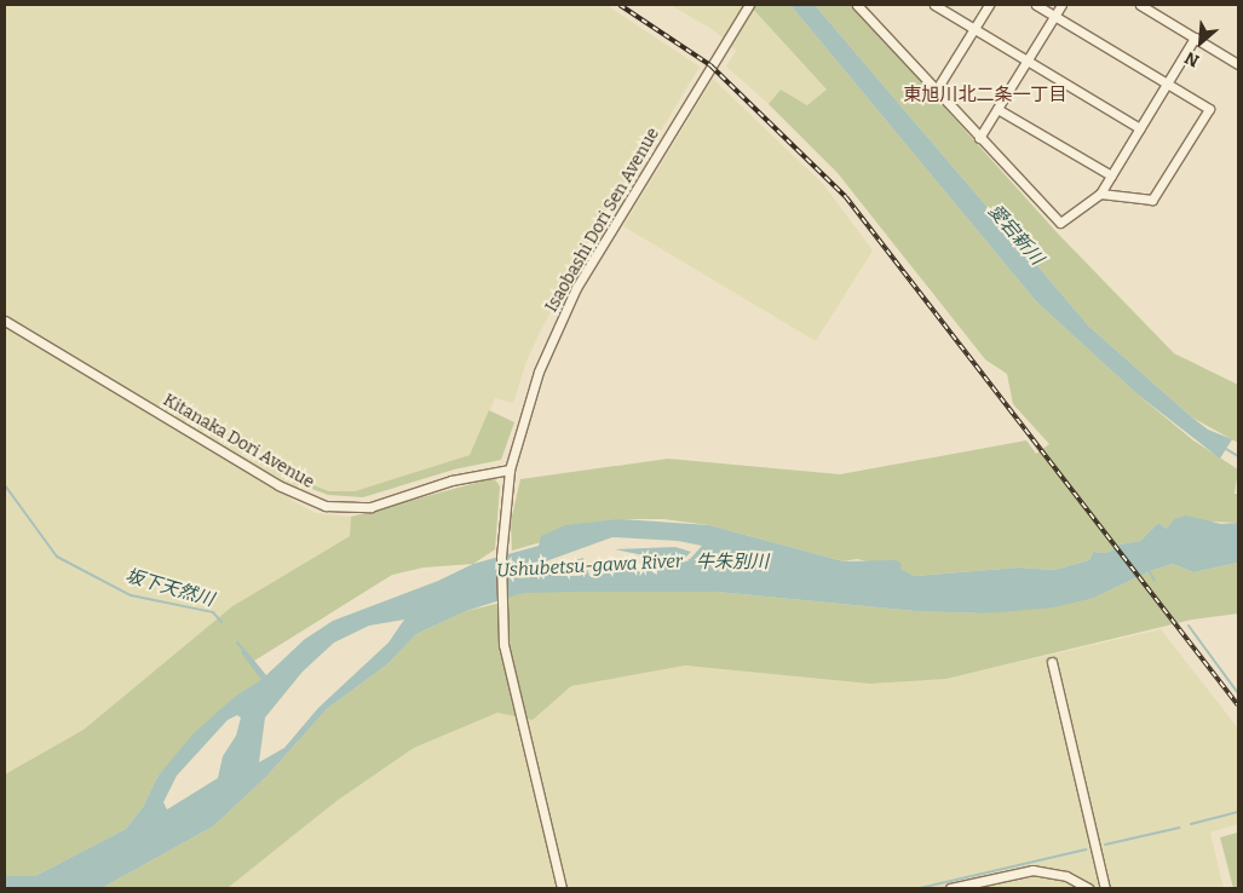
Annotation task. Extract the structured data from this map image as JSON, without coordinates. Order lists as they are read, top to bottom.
{
  "streets": {
    "street": ["Isaobashi Dori Sen Avenue", "Kitanaka Dori Avenue"]
  },
  "crossings": [
    ["Isaobashi Dori Sen Avenue", "Kitanaka Dori Avenue"]
  ],
  "districts": ["東旭川北二条一丁目"],
  "water": [
    "愛宕新川",
    "牛朱別川",
    "Ushubetsu-gawa River",
    "坂下天然川"
  ],
  "north": "bottom left"
}
